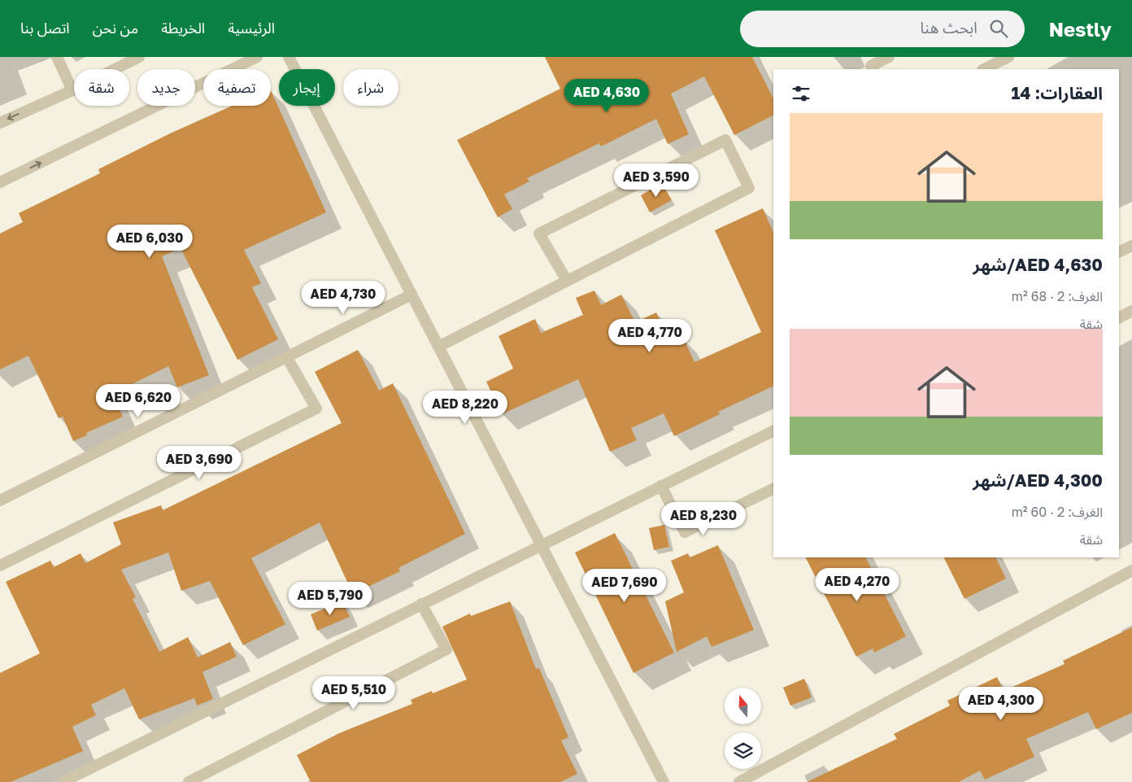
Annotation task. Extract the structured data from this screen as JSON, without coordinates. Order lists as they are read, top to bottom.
{
  "north": "top",
  "page": {
    "header": "Nestly",
    "search": "ابحث هنا",
    "nav": [
      "الرئيسية",
      "الخريطة",
      "من نحن",
      "اتصل بنا"
    ],
    "chip": [
      "شراء",
      "إيجار",
      "تصفية",
      "جديد",
      "شقة"
    ],
    "heading": "العقارات: 14",
    "price": [
      "AED 4,630",
      "AED 3,590",
      "AED 6,030",
      "AED 4,730",
      "AED 4,770",
      "AED 6,620",
      "AED 8,220",
      "AED 3,690",
      "AED 8,230",
      "AED 4,270",
      "AED 7,690",
      "AED 5,790",
      "AED 5,510",
      "AED 4,300"
    ],
    "list": [
      {
        "name": "AED 4,630/شهر",
        "note": "الغرف: 2 · 68 m² · شقة"
      },
      {
        "name": "AED 4,300/شهر",
        "note": "الغرف: 2 · 60 m² · شقة"
      }
    ]
  }
}
